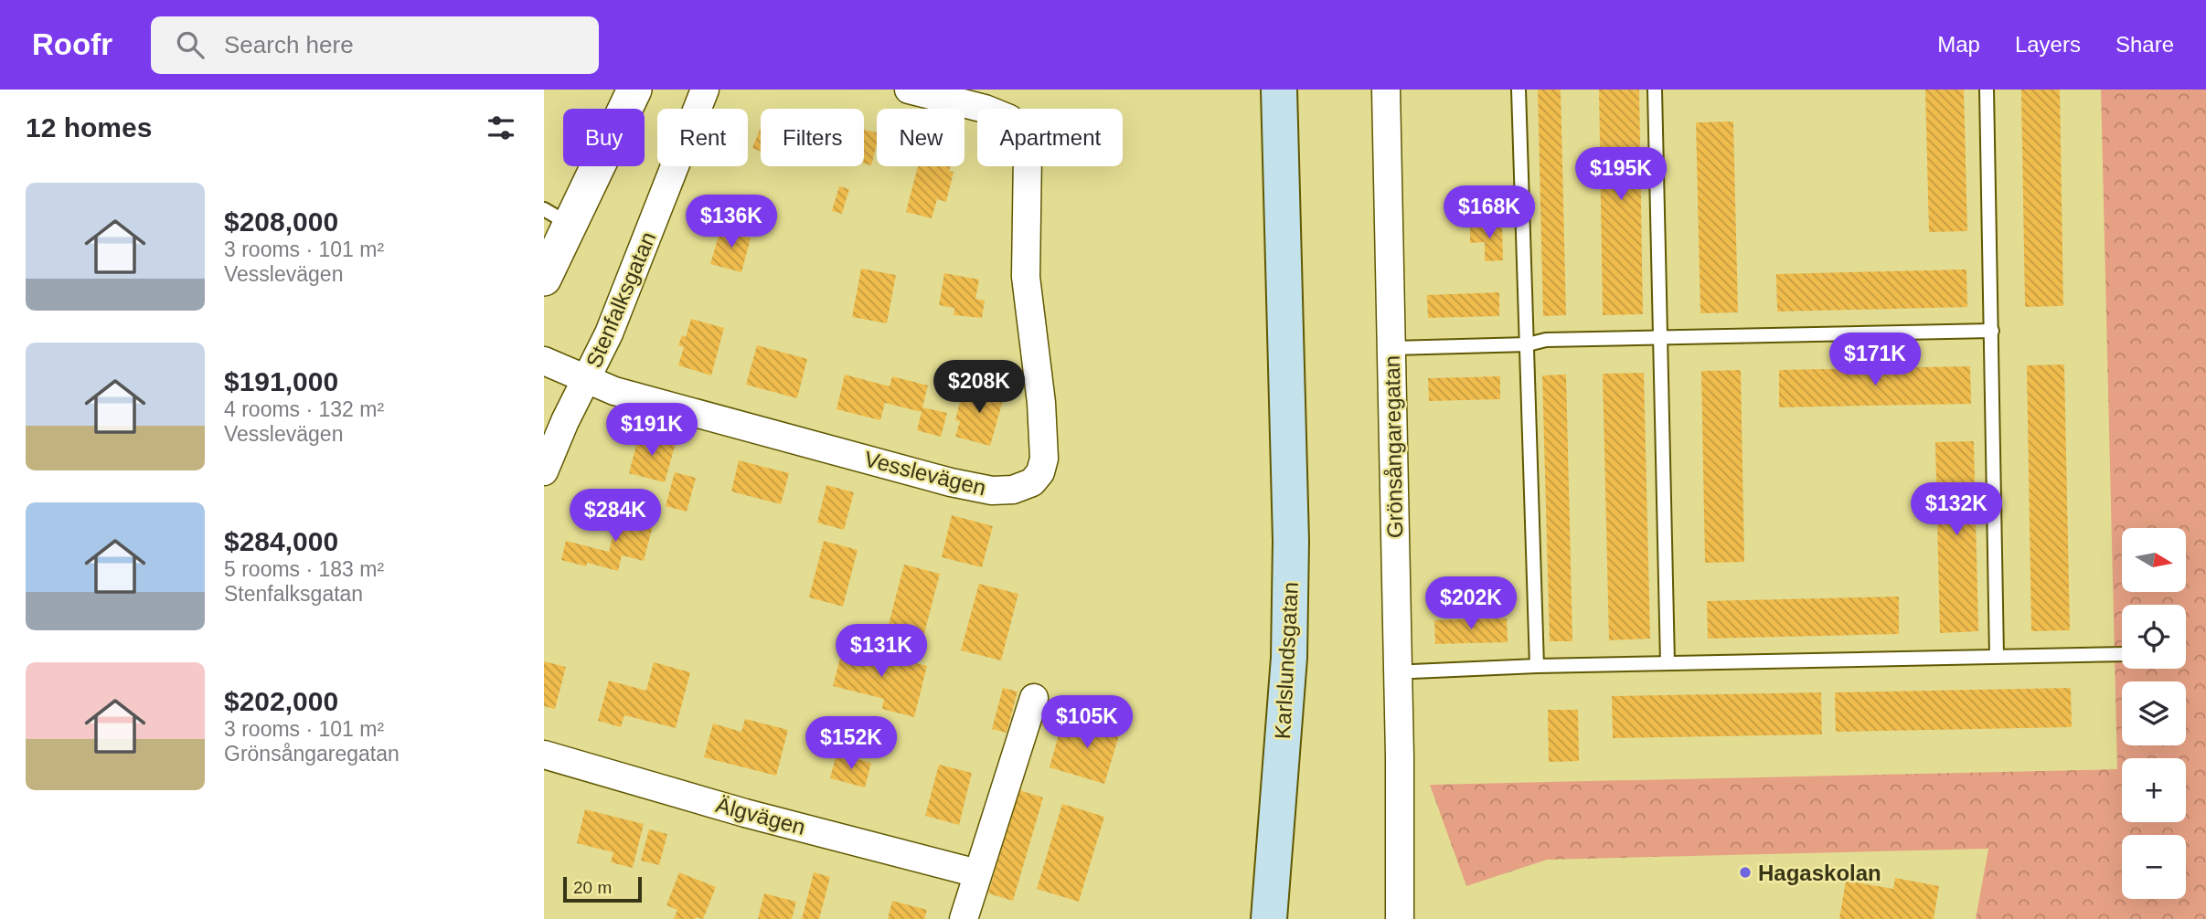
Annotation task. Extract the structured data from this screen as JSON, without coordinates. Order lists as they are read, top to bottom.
{
  "streets": {
    "main road": ["Karlslundsgatan"],
    "street": [
      "Stenfalksgatan",
      "Grönsångaregatan",
      "Vesslevägen",
      "Älgvägen"
    ]
  },
  "crossings": [
    ["Stenfalksgatan", "Vesslevägen"]
  ],
  "places": ["Hagaskolan"],
  "scale_bar": "20 m",
  "north": "right",
  "page": {
    "header": "Roofr",
    "search": "Search here",
    "nav": ["Map", "Layers", "Share"],
    "heading": "12 homes",
    "chip": [
      "Buy",
      "Rent",
      "Filters",
      "New",
      "Apartment"
    ],
    "price": [
      "$195K",
      "$168K",
      "$136K",
      "$171K",
      "$208K",
      "$191K",
      "$132K",
      "$284K",
      "$202K",
      "$131K",
      "$105K",
      "$152K"
    ],
    "list": [
      {
        "name": "$208,000",
        "note": "3 rooms · 101 m² · Vesslevägen"
      },
      {
        "name": "$191,000",
        "note": "4 rooms · 132 m² · Vesslevägen"
      },
      {
        "name": "$284,000",
        "note": "5 rooms · 183 m² · Stenfalksgatan"
      },
      {
        "name": "$202,000",
        "note": "3 rooms · 101 m² · Grönsångaregatan"
      }
    ],
    "map_buttons": ["+", "−"],
    "scale": "20 m"
  }
}
